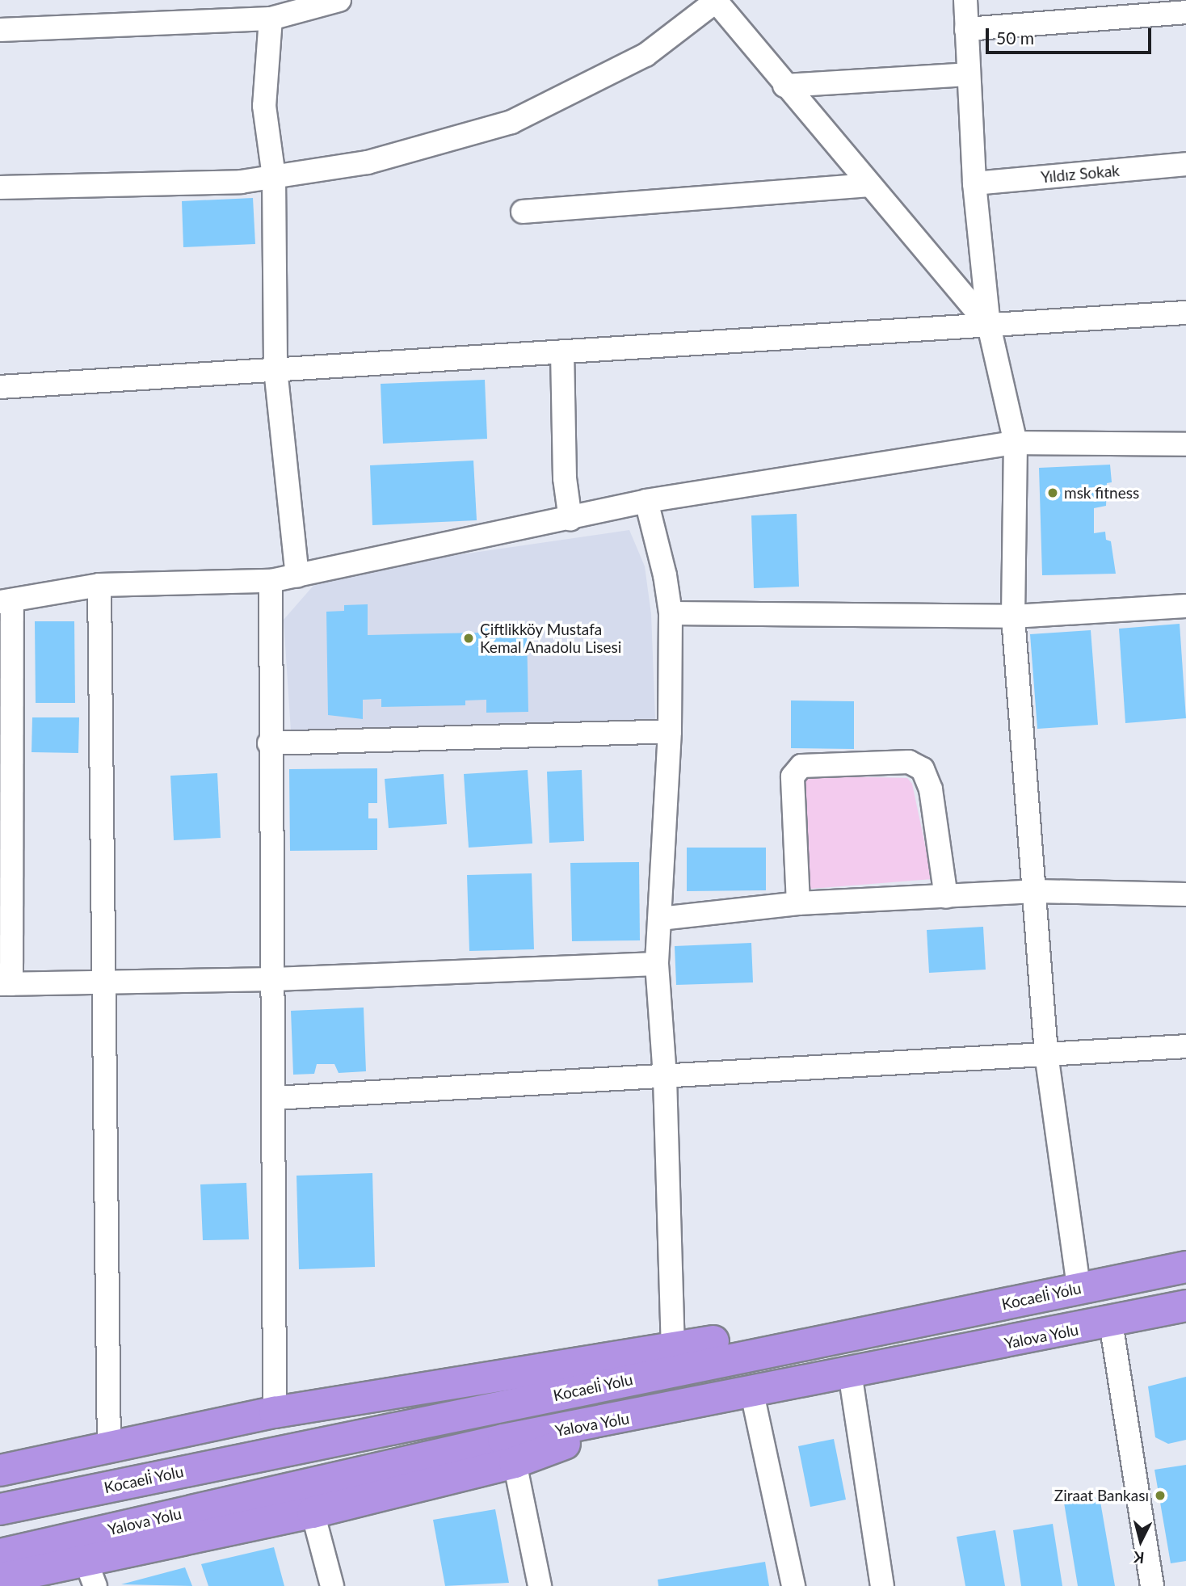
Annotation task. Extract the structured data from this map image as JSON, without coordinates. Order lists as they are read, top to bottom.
{
  "streets": {
    "highway": ["Kocaeli̇ Yolu", "Yalova Yolu"],
    "street": ["Yıldız Sokak"]
  },
  "places": ["msk fitness", "Çiftlikköy Mustafa Kemal Anadolu Lisesi", "Ziraat Bankası"],
  "scale_bar": "50 m",
  "north": "bottom"
}
